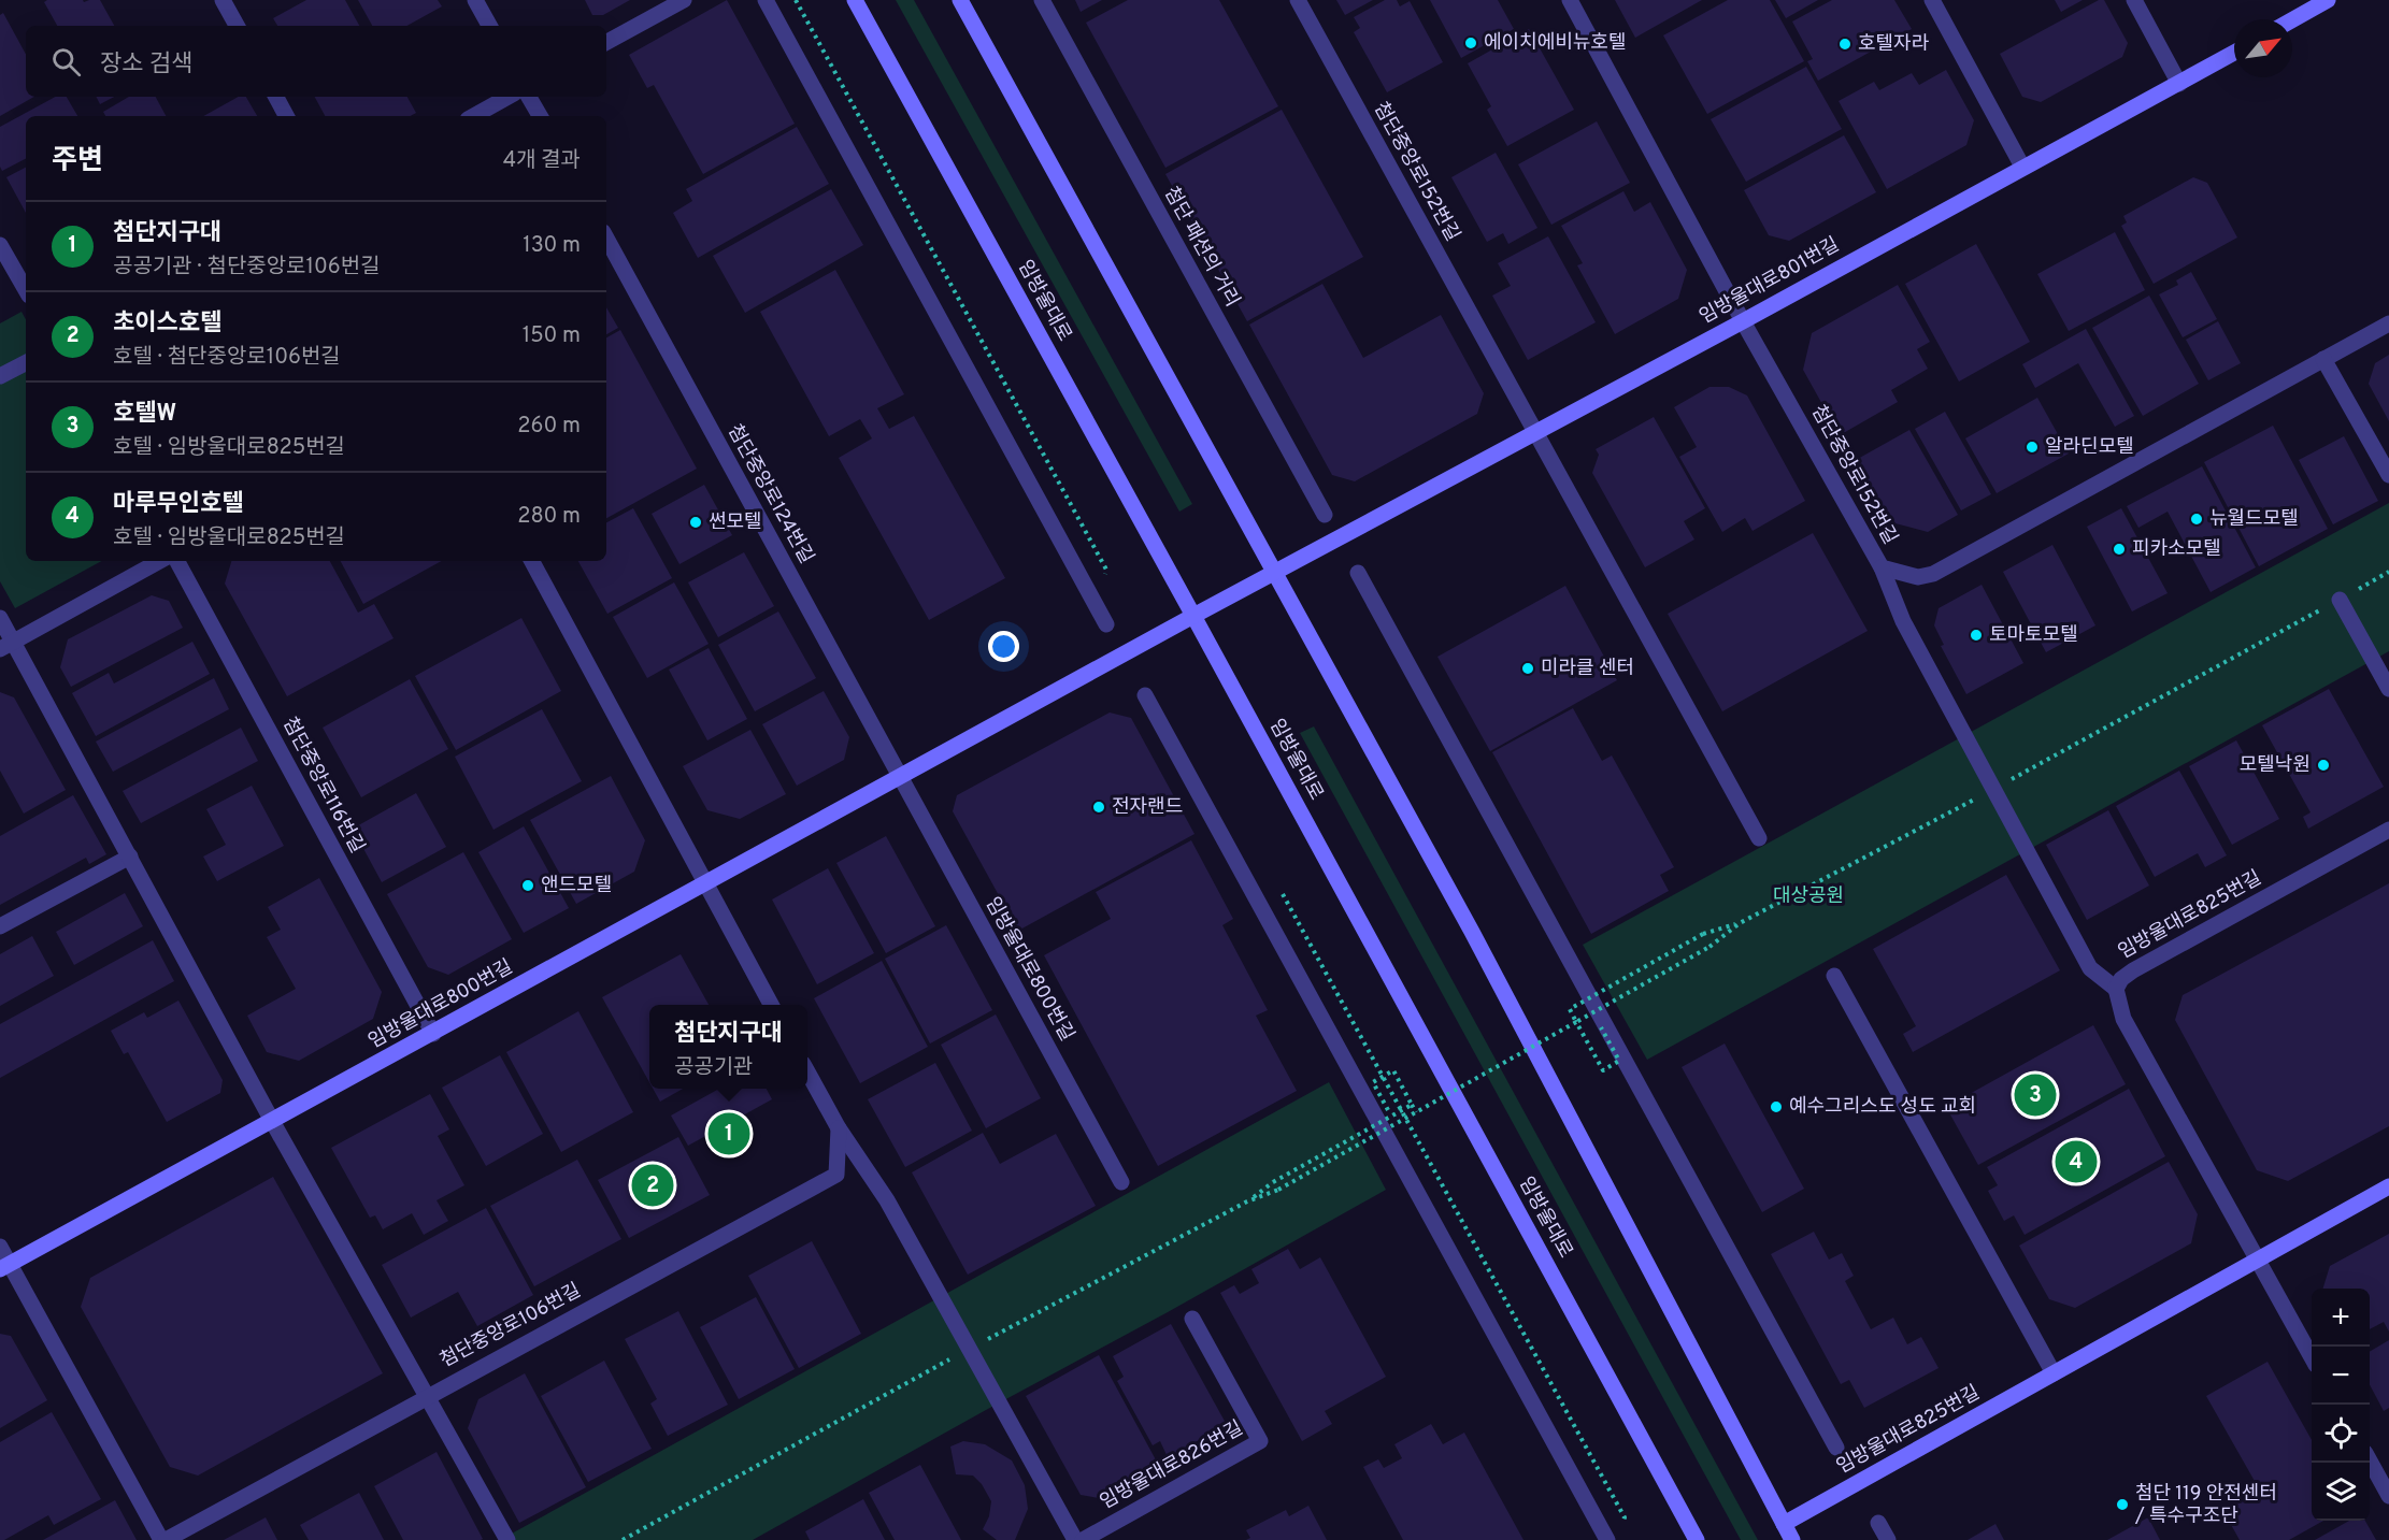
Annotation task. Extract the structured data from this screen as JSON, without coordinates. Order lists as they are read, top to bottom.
{
  "streets": {
    "main road": [
      "임방울대로801번길",
      "임방울대로",
      "임방울대로825번길",
      "임방울대로800번길"
    ],
    "street": [
      "첨단중앙로152번길",
      "첨단 패션의 거리",
      "첨단중앙로124번길",
      "첨단중앙로116번길",
      "첨단중앙로106번길",
      "임방울대로826번길"
    ]
  },
  "crossings": [
    ["첨단중앙로152번길", "임방울대로801번길"],
    ["임방울대로801번길", "임방울대로800번길"],
    ["임방울대로", "임방울대로800번길"],
    ["첨단중앙로124번길", "임방울대로800번길"],
    ["첨단중앙로116번길", "임방울대로800번길"],
    ["임방울대로800번길", "첨단중앙로106번길"]
  ],
  "parks": ["대상공원"],
  "places": [
    "에이치에비뉴호텔",
    "호텔자라",
    "알라딘모텔",
    "뉴월드모텔",
    "썬모텔",
    "피카소모텔",
    "토마토모텔",
    "미라클 센터",
    "모텔낙원",
    "전자랜드",
    "앤드모텔",
    "예수그리스도 성도 교회",
    "첨단 119 안전센터 / 특수구조단"
  ],
  "north": "top right",
  "page": {
    "search": "장소 검색",
    "heading": ["주변", "4개 결과"],
    "list": [
      {
        "mark": "1",
        "name": "첨단지구대",
        "note": "공공기관 · 첨단중앙로106번길",
        "value": "130 m"
      },
      {
        "mark": "2",
        "name": "초이스호텔",
        "note": "호텔 · 첨단중앙로106번길",
        "value": "150 m"
      },
      {
        "mark": "3",
        "name": "호텔W",
        "note": "호텔 · 임방울대로825번길",
        "value": "260 m"
      },
      {
        "mark": "4",
        "name": "마루무인호텔",
        "note": "호텔 · 임방울대로825번길",
        "value": "280 m"
      }
    ],
    "popup": ["첨단지구대", "공공기관"],
    "pins": [
      "3",
      "1",
      "4",
      "2"
    ],
    "map_buttons": ["+", "−"]
  }
}
